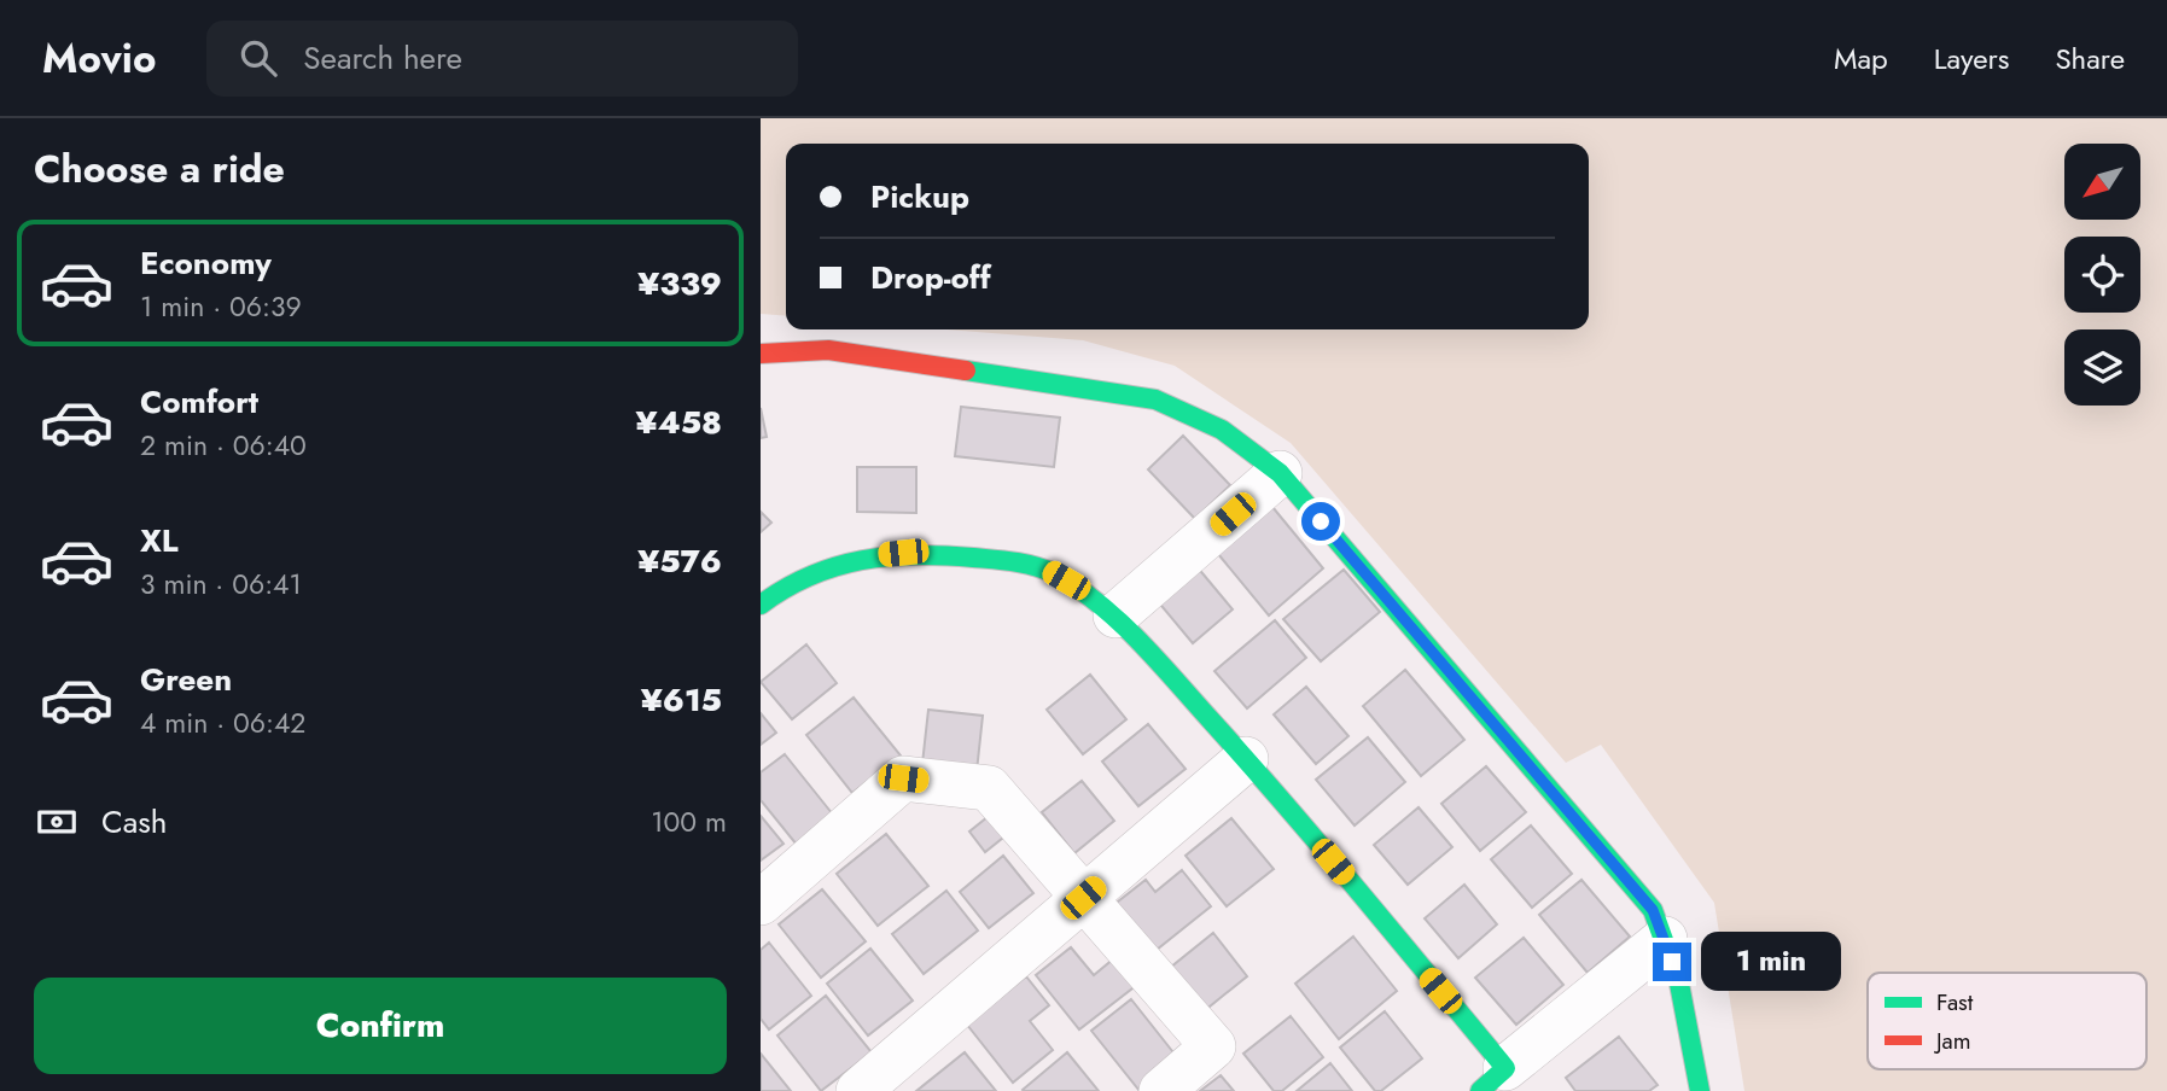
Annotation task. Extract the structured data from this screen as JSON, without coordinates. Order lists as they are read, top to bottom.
{
  "legend": ["Fast", "Jam"],
  "north": "bottom left",
  "page": {
    "header": "Movio",
    "search": "Search here",
    "nav": ["Map", "Layers", "Share"],
    "heading": "Choose a ride",
    "banner": ["Pickup", "Drop-off"],
    "list": [
      {
        "name": "Economy",
        "note": "1 min · 06:39",
        "value": "¥339"
      },
      {
        "name": "Comfort",
        "note": "2 min · 06:40",
        "value": "¥458"
      },
      {
        "name": "XL",
        "note": "3 min · 06:41",
        "value": "¥576"
      },
      {
        "name": "Green",
        "note": "4 min · 06:42",
        "value": "¥615"
      }
    ],
    "pay": ["Cash", "100 m"],
    "bubble": "1 min",
    "buttons": "Confirm"
  }
}
